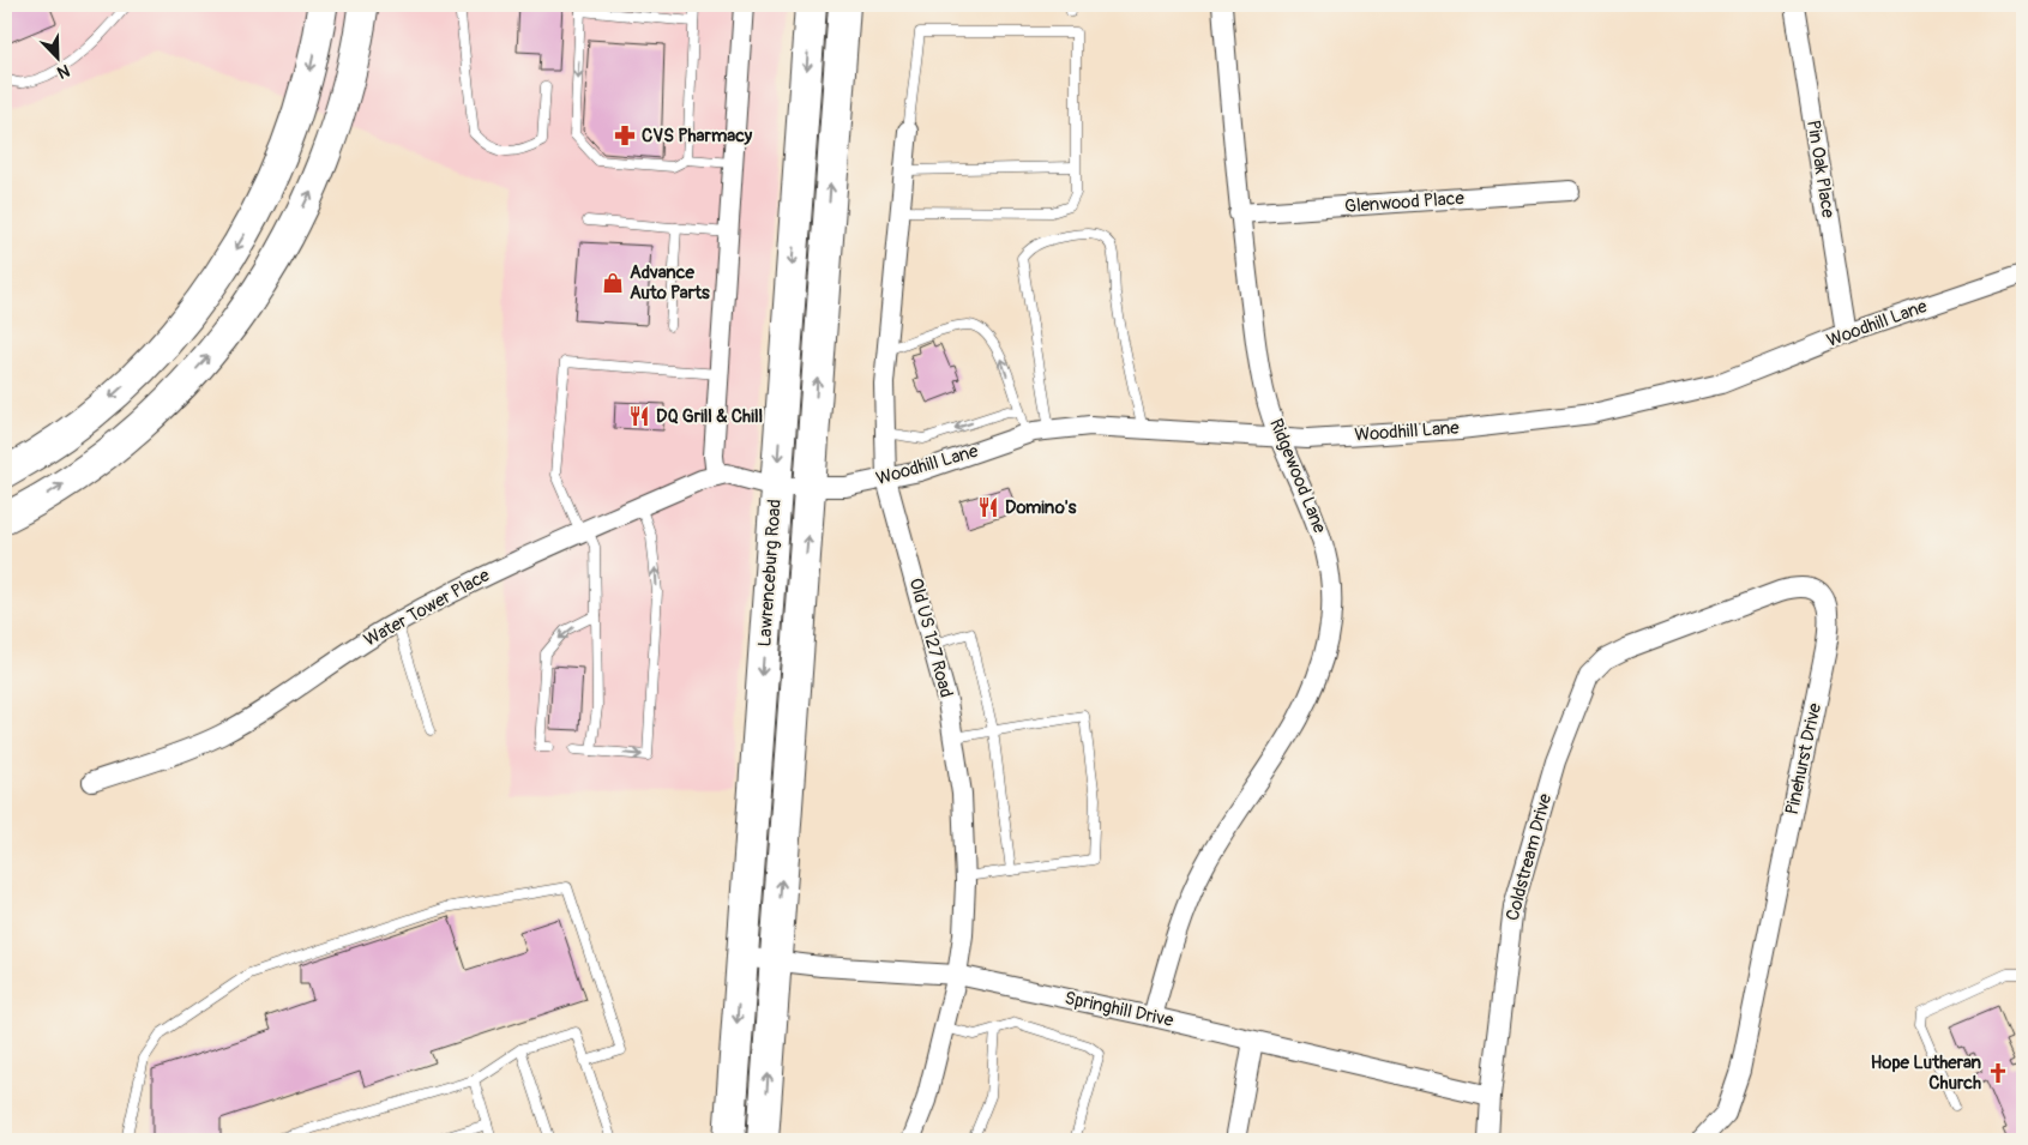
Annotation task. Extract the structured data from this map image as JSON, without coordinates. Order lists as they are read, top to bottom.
{
  "streets": {
    "highway": ["Lawrenceburg Road"],
    "street": [
      "Pin Oak Place",
      "Glenwood Place",
      "Woodhill Lane",
      "Ridgewood Lane",
      "Water Tower Place",
      "Old US 127 Road",
      "Pinehurst Drive",
      "Coldstream Drive",
      "Springhill Drive"
    ]
  },
  "crossings": [
    ["Pin Oak Place", "Woodhill Lane"],
    ["Glenwood Place", "Ridgewood Lane"],
    ["Woodhill Lane", "Ridgewood Lane"],
    ["Woodhill Lane", "Lawrenceburg Road"],
    ["Woodhill Lane", "Water Tower Place"],
    ["Woodhill Lane", "Old US 127 Road"],
    ["Ridgewood Lane", "Springhill Drive"],
    ["Lawrenceburg Road", "Water Tower Place"],
    ["Lawrenceburg Road", "Springhill Drive"],
    ["Old US 127 Road", "Springhill Drive"],
    ["Pinehurst Drive", "Coldstream Drive"],
    ["Coldstream Drive", "Springhill Drive"]
  ],
  "places": {
    "pharmacy": ["CVS Pharmacy"],
    "shop": ["Advance Auto Parts"],
    "restaurant": ["DQ Grill & Chill", "Domino's"],
    "church": ["Hope Lutheran Church"]
  },
  "north": "bottom right"
}
